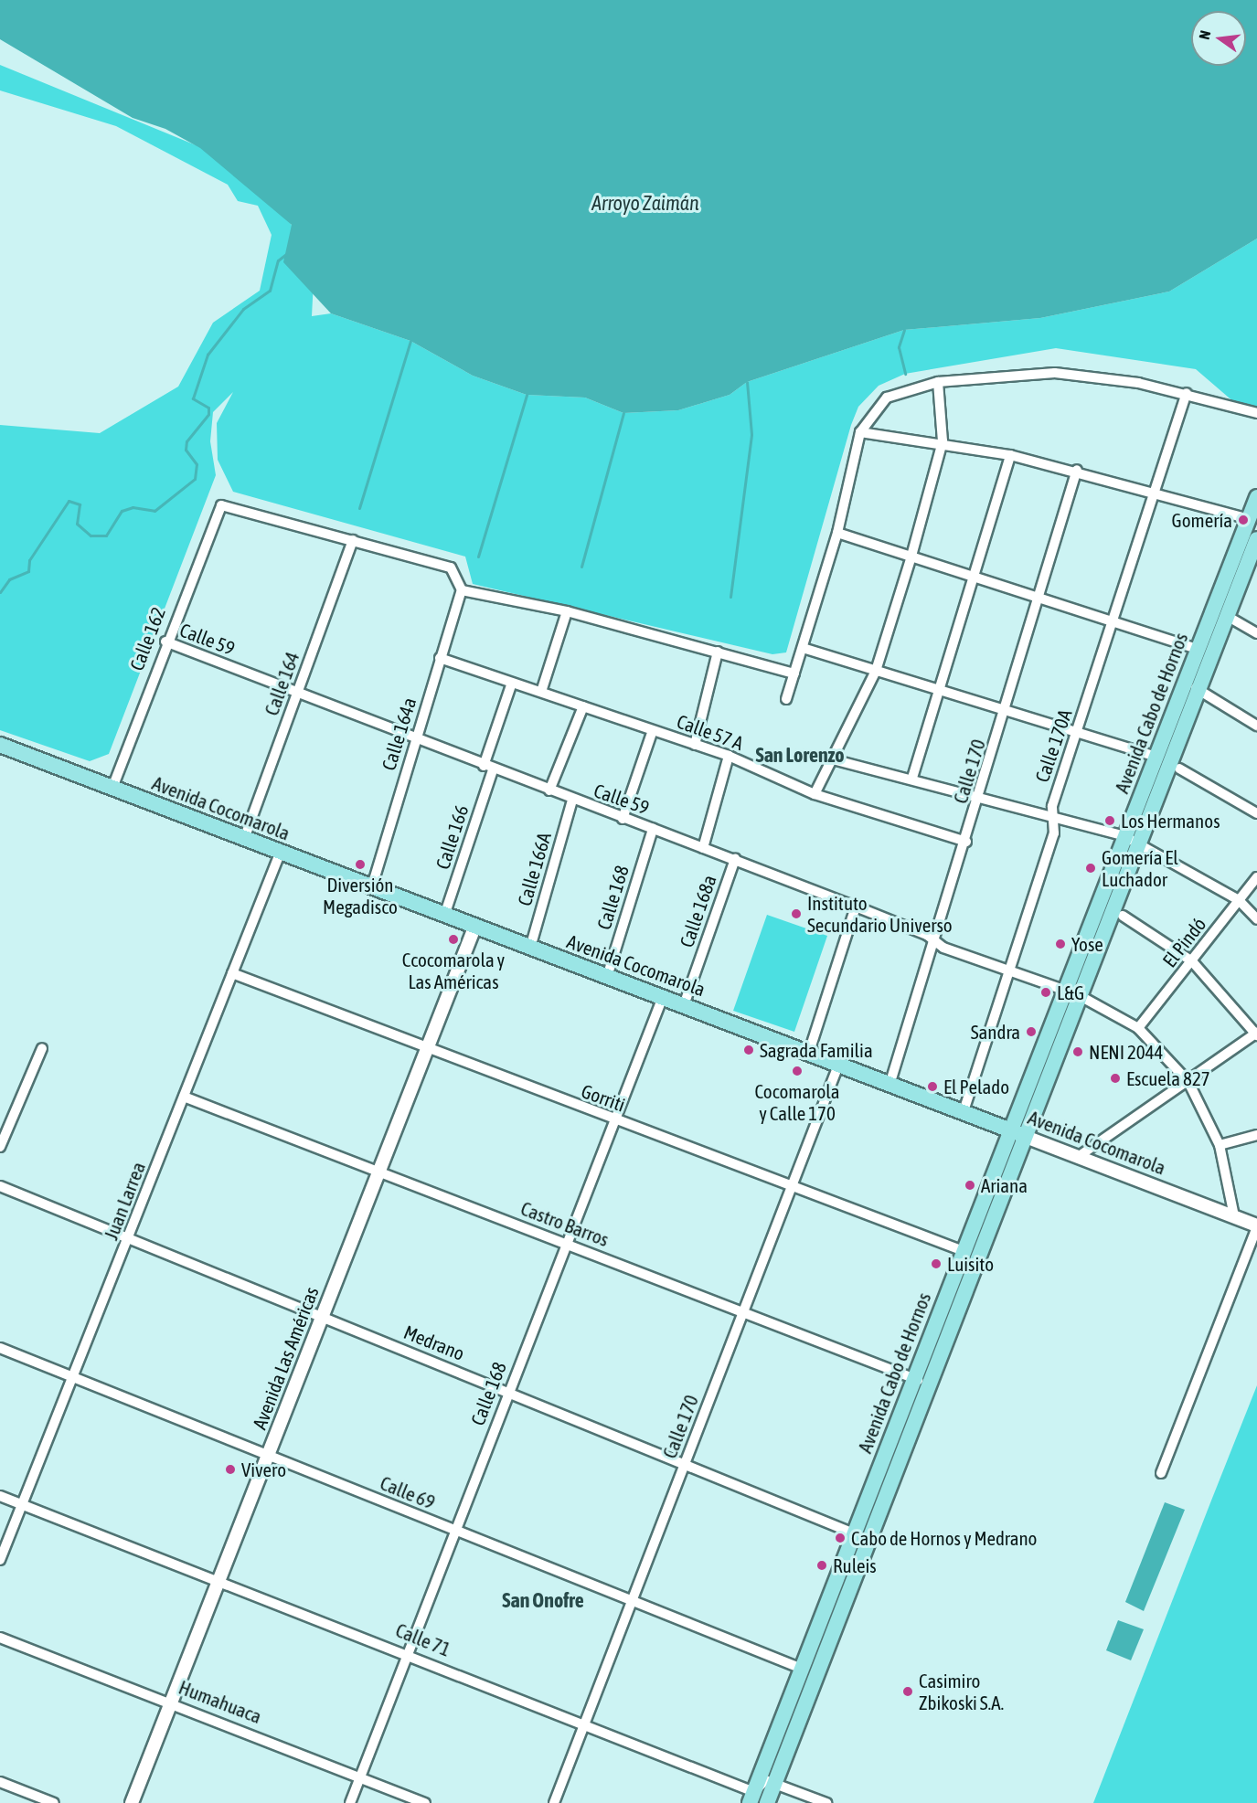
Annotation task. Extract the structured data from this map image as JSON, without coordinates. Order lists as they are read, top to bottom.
{
  "streets": {
    "main road": ["Avenida Cabo de Hornos", "Avenida Cocomarola", "Avenida Las Américas"],
    "street": [
      "Calle 162",
      "Calle 59",
      "Calle 164",
      "Calle 57 A",
      "Calle 164a",
      "Calle 170A",
      "Calle 170",
      "Calle 166",
      "Calle 166A",
      "Calle 168",
      "Calle 168a",
      "El Pindó",
      "Gorriti",
      "Juan Larrea",
      "Castro Barros",
      "Medrano",
      "Calle 69",
      "Calle 71",
      "Humahuaca"
    ]
  },
  "crossings": [
    ["Calle 162", "Calle 59"],
    ["Calle 162", "Calle 164"],
    ["Calle 162", "Avenida Cocomarola"],
    ["Calle 59", "Calle 164"],
    ["Calle 59", "Avenida Cabo de Hornos"],
    ["Calle 59", "Calle 164a"],
    ["Calle 59", "Calle 170A"],
    ["Calle 59", "Calle 170"],
    ["Calle 59", "Avenida Cocomarola"],
    ["Calle 59", "Calle 166"],
    ["Calle 59", "Calle 166A"],
    ["Calle 59", "Calle 168"],
    ["Calle 59", "Calle 168a"],
    ["Calle 59", "El Pindó"],
    ["Calle 164", "Avenida Cocomarola"],
    ["Avenida Cabo de Hornos", "Avenida Cocomarola"],
    ["Avenida Cabo de Hornos", "Gorriti"],
    ["Avenida Cabo de Hornos", "Castro Barros"],
    ["Avenida Cabo de Hornos", "Medrano"],
    ["Avenida Cabo de Hornos", "Calle 69"],
    ["Avenida Cabo de Hornos", "Calle 71"],
    ["Calle 57 A", "Calle 164a"],
    ["Calle 57 A", "Calle 170"],
    ["Calle 57 A", "Calle 166"],
    ["Calle 164a", "Avenida Cocomarola"],
    ["Calle 170A", "Avenida Cocomarola"],
    ["Calle 170", "Avenida Cocomarola"],
    ["Calle 170", "Gorriti"],
    ["Calle 170", "Castro Barros"],
    ["Calle 170", "Medrano"],
    ["Calle 170", "Calle 69"],
    ["Calle 170", "Calle 71"],
    ["Avenida Cocomarola", "Calle 166"],
    ["Avenida Cocomarola", "Calle 166A"],
    ["Avenida Cocomarola", "Calle 168"],
    ["Avenida Cocomarola", "Calle 168a"],
    ["Avenida Cocomarola", "Juan Larrea"],
    ["Avenida Cocomarola", "Avenida Las Américas"],
    ["Calle 168", "Gorriti"],
    ["Calle 168", "Castro Barros"],
    ["Calle 168", "Medrano"],
    ["Calle 168", "Calle 69"],
    ["Calle 168", "Calle 71"],
    ["Calle 168", "Humahuaca"],
    ["Gorriti", "Juan Larrea"],
    ["Gorriti", "Avenida Las Américas"],
    ["Juan Larrea", "Castro Barros"],
    ["Juan Larrea", "Medrano"],
    ["Juan Larrea", "Calle 69"],
    ["Juan Larrea", "Calle 71"],
    ["Castro Barros", "Avenida Las Américas"],
    ["Medrano", "Avenida Las Américas"],
    ["Avenida Las Américas", "Calle 69"],
    ["Avenida Las Américas", "Calle 71"],
    ["Avenida Las Américas", "Humahuaca"]
  ],
  "districts": ["San Lorenzo", "San Onofre"],
  "water": ["Arroyo Zaimán"],
  "places": [
    "Gomería",
    "Los Hermanos",
    "Diversión Megadisco",
    "Gomería El Luchador",
    "Instituto Secundario Universo",
    "Ccocomarola y Las Américas",
    "Yose",
    "L&G",
    "Sandra",
    "Sagrada Familia",
    "NENI 2044",
    "Cocomarola y Calle 170",
    "Escuela 827",
    "El Pelado",
    "Ariana",
    "Luisito",
    "Vivero",
    "Cabo de Hornos y Medrano",
    "Ruleis",
    "Casimiro Zbikoski S.A."
  ],
  "north": "left"
}
